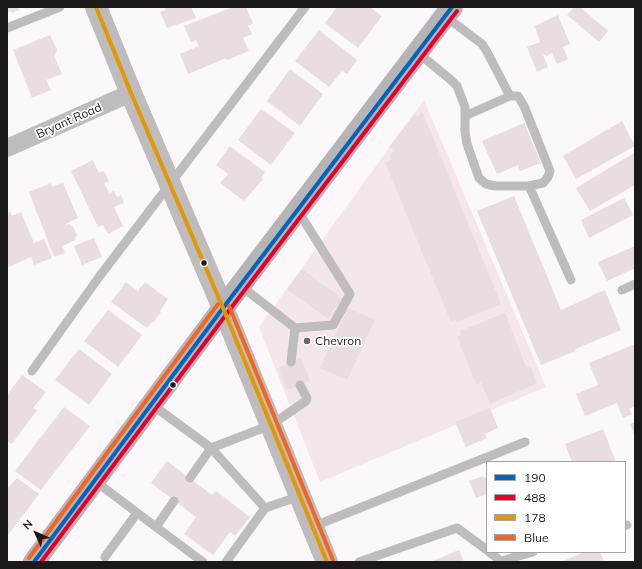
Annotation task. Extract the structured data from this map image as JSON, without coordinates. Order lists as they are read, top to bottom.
{
  "streets": {
    "street": ["Bryant Road"]
  },
  "places": ["Chevron"],
  "lines": [
    "transit line 190",
    "transit line 178",
    "transit line 488",
    "transit line Blue"
  ],
  "legend": [
    "190",
    "488",
    "178",
    "Blue"
  ],
  "north": "top left"
}
